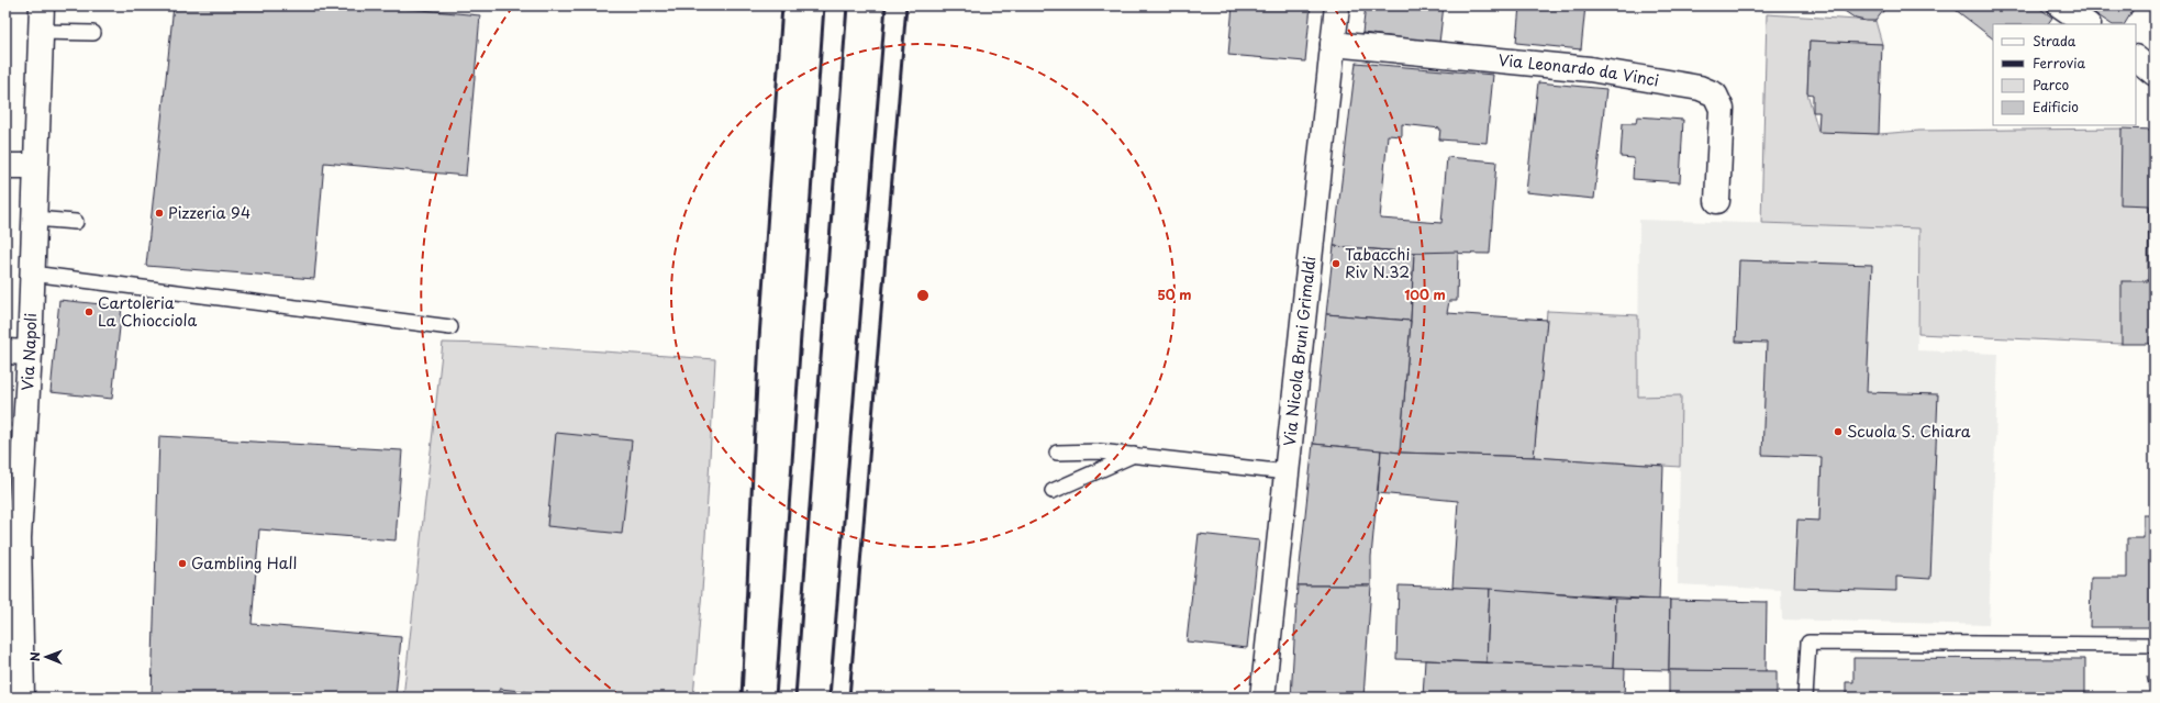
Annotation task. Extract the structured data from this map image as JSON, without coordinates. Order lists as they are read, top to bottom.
{
  "streets": {
    "street": ["Via Leonardo da Vinci", "Via Napoli", "Via Nicola Bruni Grimaldi"]
  },
  "crossings": [
    ["Via Leonardo da Vinci", "Via Nicola Bruni Grimaldi"]
  ],
  "places": [
    "Pizzeria 94",
    "Tabacchi Riv N.32",
    "Cartoleria La Chiocciola",
    "Scuola S. Chiara",
    "Gambling Hall"
  ],
  "legend": [
    "Strada",
    "Ferrovia",
    "Parco",
    "Edificio"
  ],
  "north": "left",
  "rings": ["50 m", "100 m"]
}
